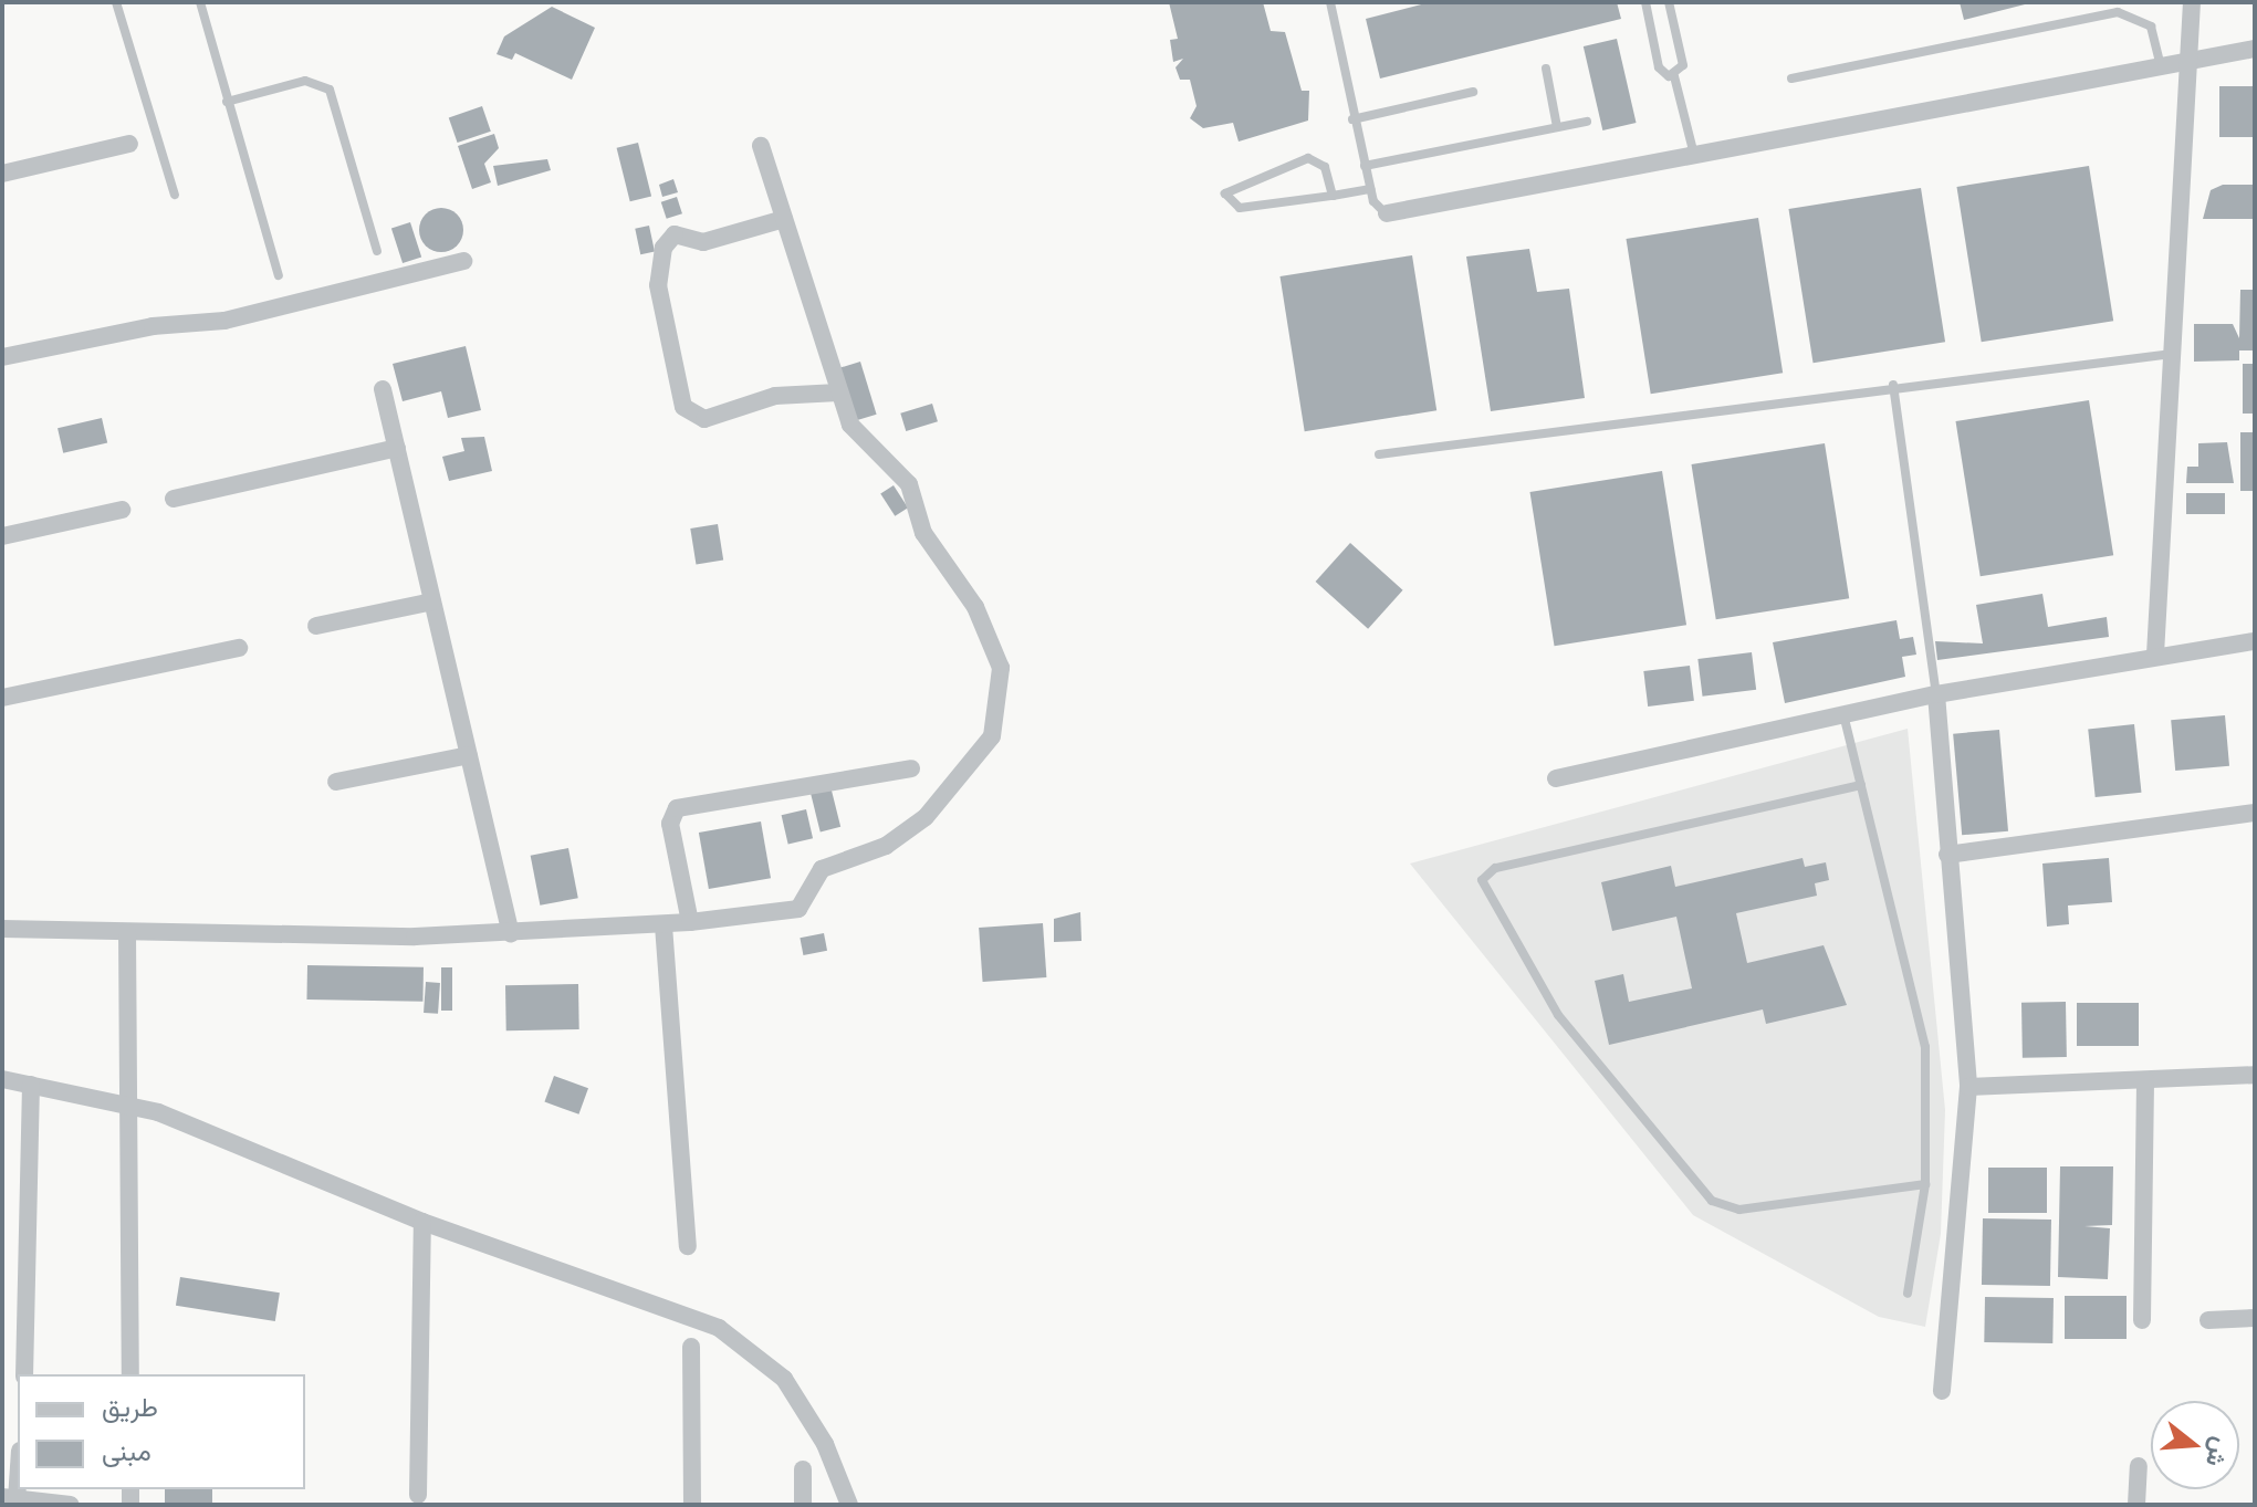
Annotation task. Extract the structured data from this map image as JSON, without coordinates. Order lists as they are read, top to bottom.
{
  "legend": ["طريق", "مبنى"],
  "north": "right"
}
